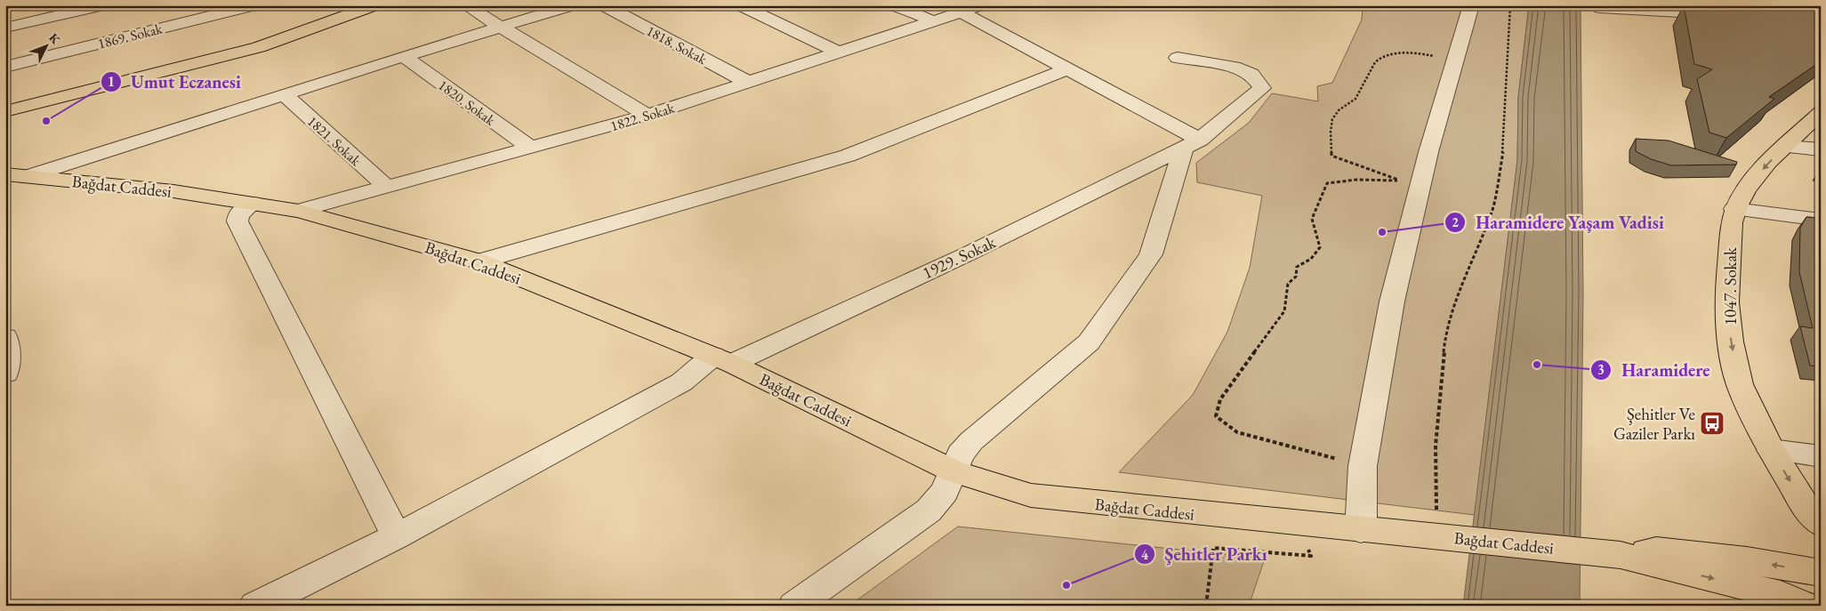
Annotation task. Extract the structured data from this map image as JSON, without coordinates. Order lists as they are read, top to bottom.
{
  "streets": {
    "main road": ["Bağdat Caddesi", "1047. Sokak"],
    "street": [
      "1869. Sokak",
      "1818. Sokak",
      "1820. Sokak",
      "1822. Sokak",
      "1821. Sokak",
      "1929. Sokak"
    ]
  },
  "crossings": [
    ["1818. Sokak", "1822. Sokak"],
    ["1820. Sokak", "1822. Sokak"],
    ["1822. Sokak", "1821. Sokak"],
    ["1822. Sokak", "Bağdat Caddesi"],
    ["Bağdat Caddesi", "1929. Sokak"]
  ],
  "one_way": ["1047. Sokak"],
  "places": {
    "other": [
      "Umut Eczanesi",
      "Haramidere Yaşam Vadisi",
      "Haramidere",
      "Şehitler Parkı"
    ],
    "bus stop": ["Şehitler Ve Gaziler Parkı"]
  },
  "north": "top right"
}
